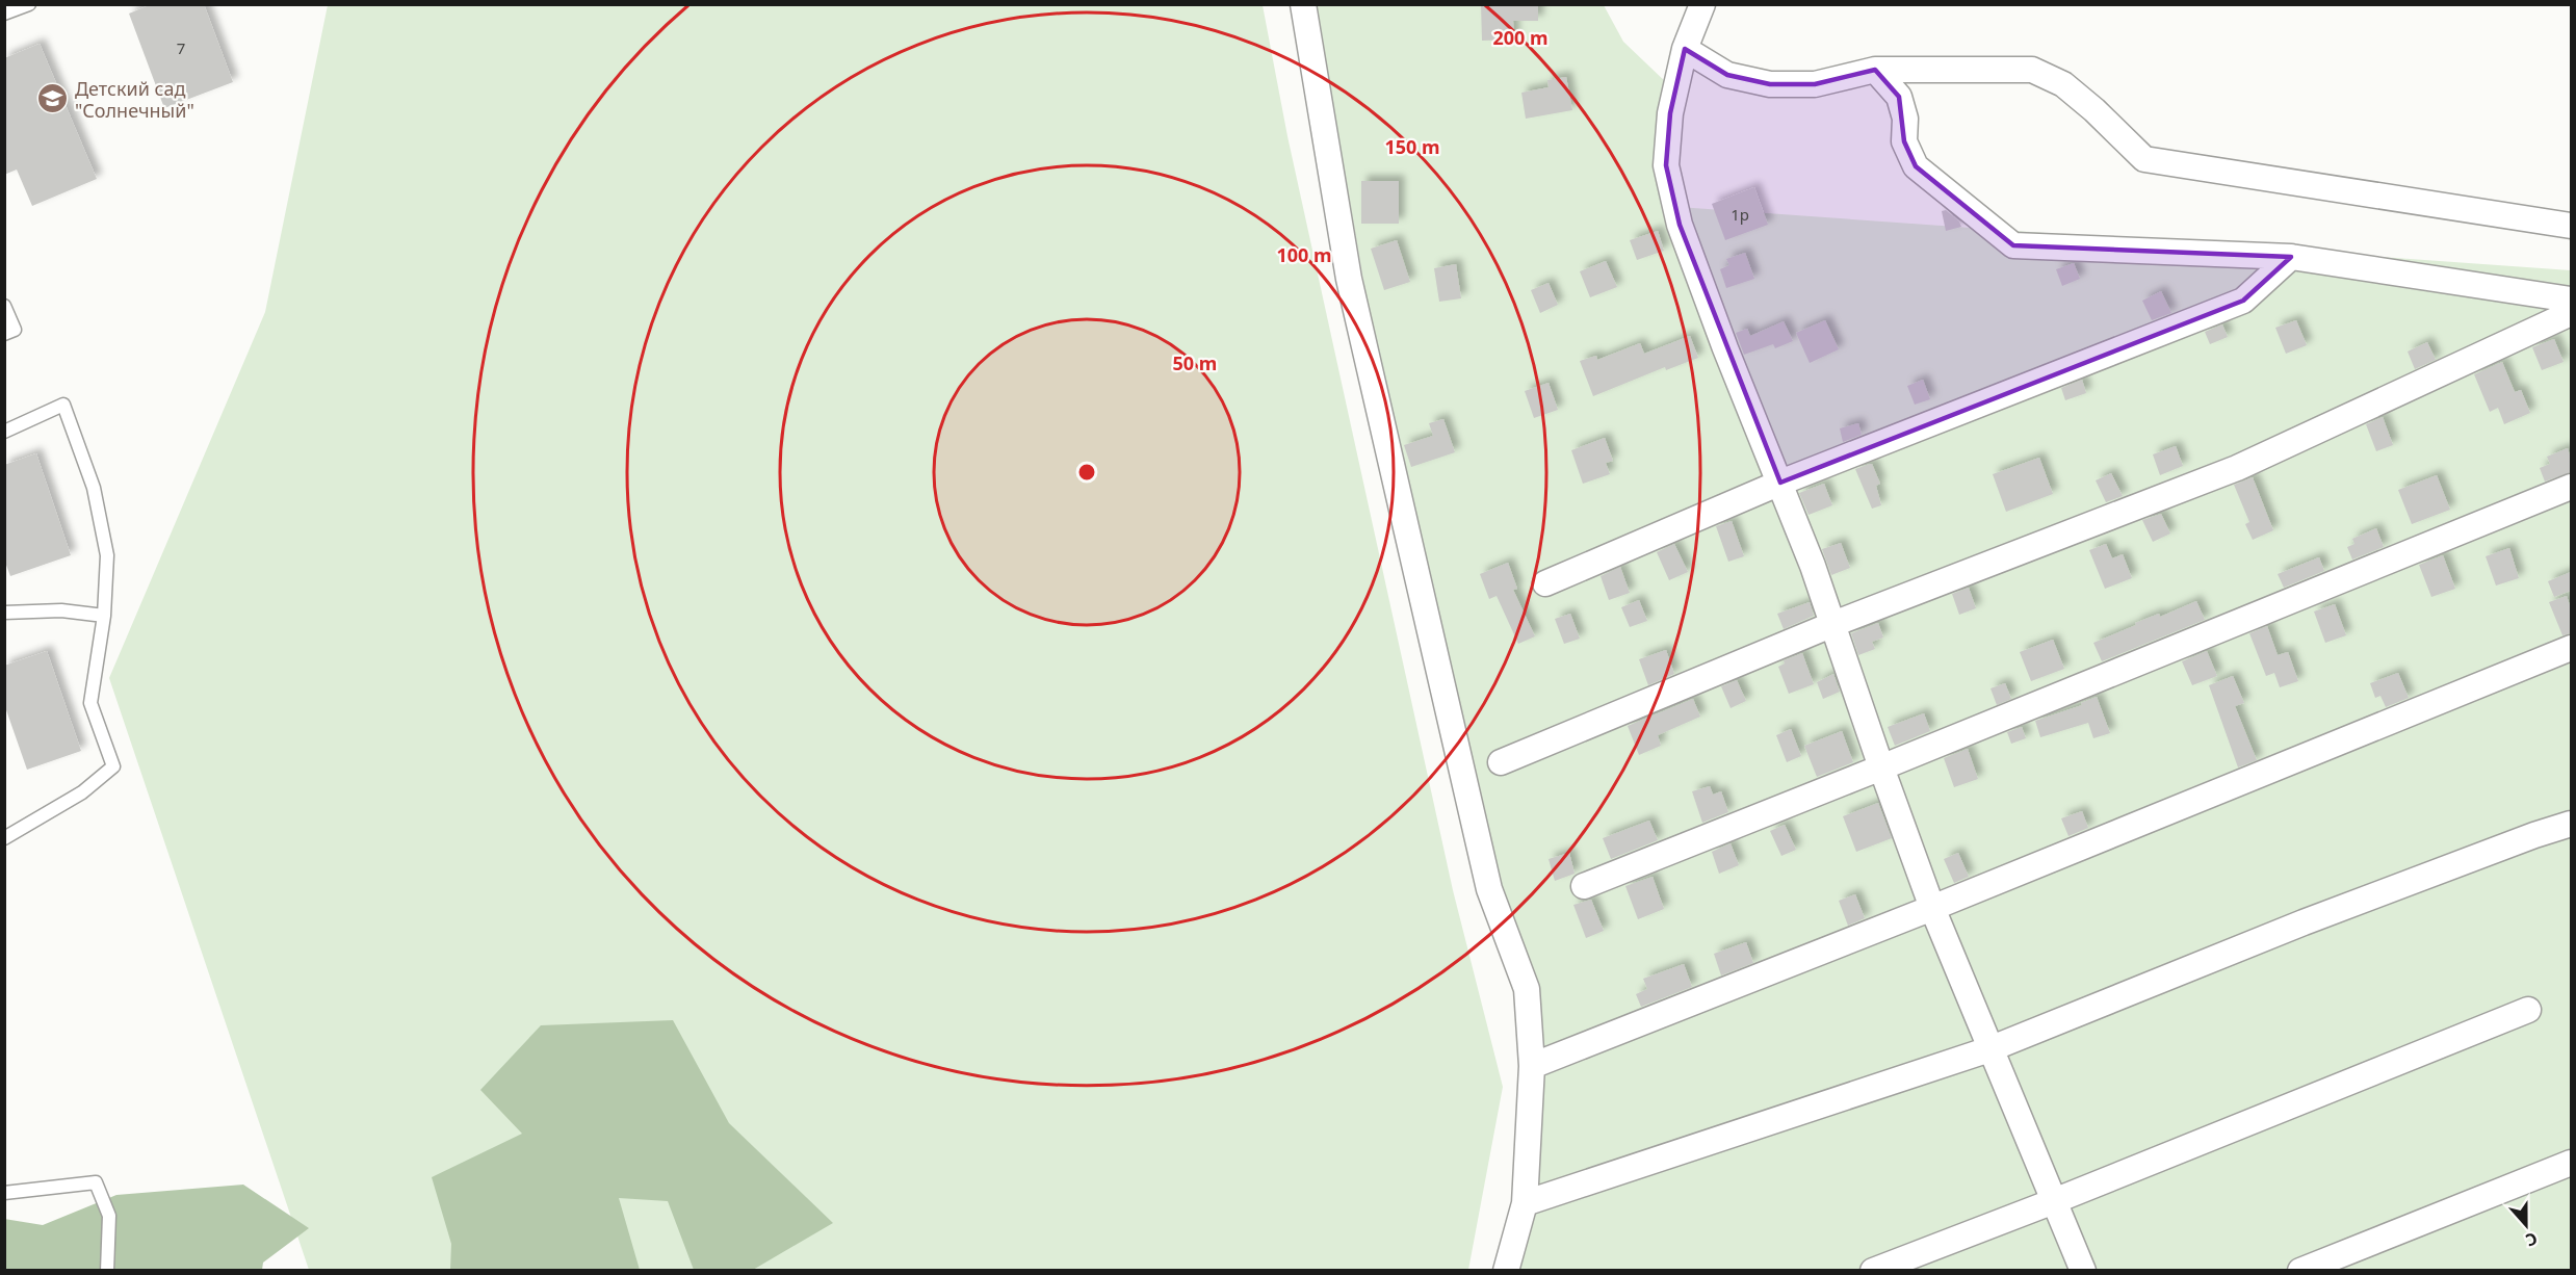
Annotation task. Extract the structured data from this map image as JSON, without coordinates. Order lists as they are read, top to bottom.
{
  "places": {
    "school or university": ["Детский сад \"Солнечный\""]
  },
  "house_numbers": ["7", "1р"],
  "north": "bottom",
  "rings": [
    "200 m",
    "150 m",
    "100 m",
    "50 m"
  ]
}
